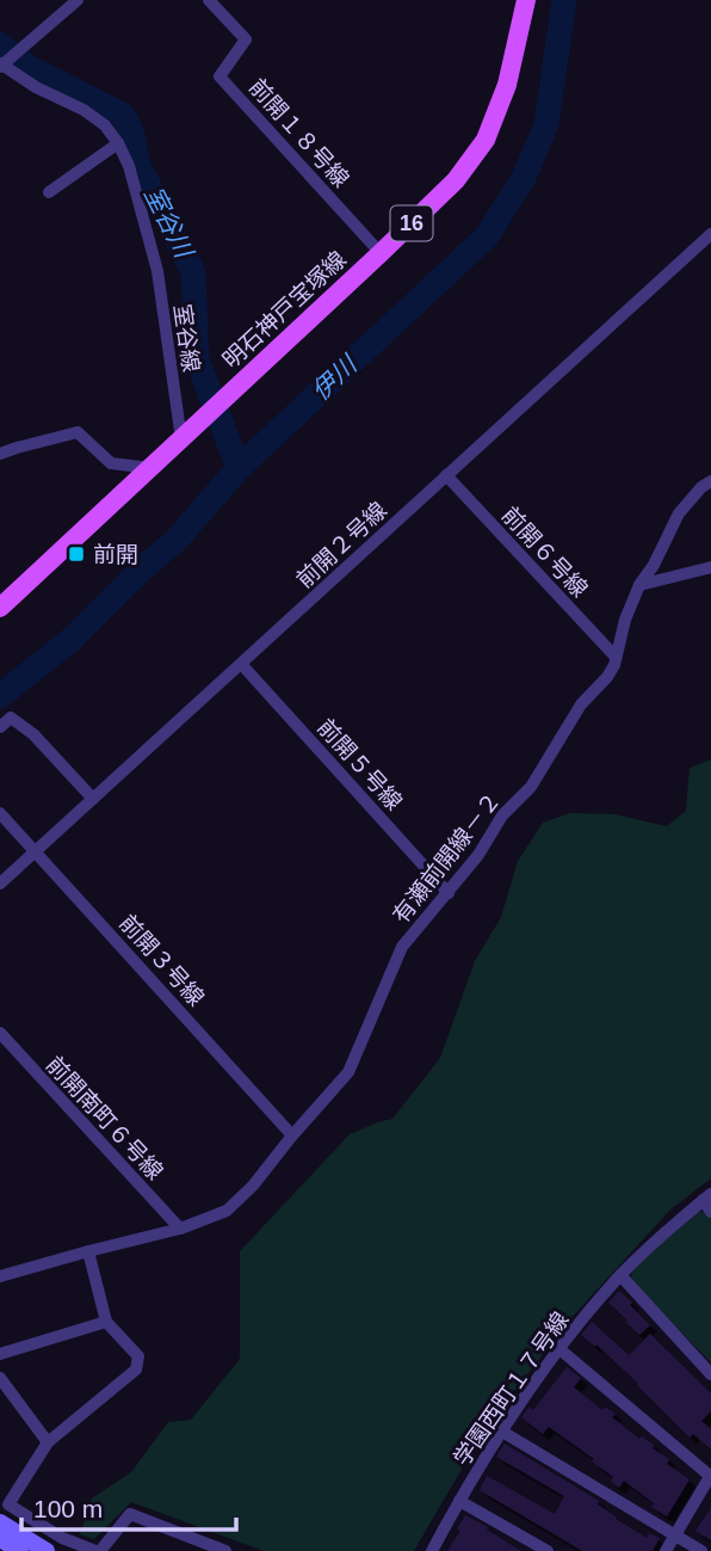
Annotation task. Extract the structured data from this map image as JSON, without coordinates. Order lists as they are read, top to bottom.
{
  "streets": {
    "main road": ["16", "明石神戸宝塚線"],
    "street": [
      "前開１８号線",
      "室谷線",
      "前開２号線",
      "前開６号線",
      "前開５号線",
      "有瀬前開線－２",
      "前開３号線",
      "前開南町６号線",
      "学園西町１７号線"
    ]
  },
  "crossings": [
    ["前開１８号線", "明石神戸宝塚線"],
    ["明石神戸宝塚線", "室谷線"],
    ["前開２号線", "前開６号線"],
    ["前開２号線", "前開５号線"],
    ["前開２号線", "前開３号線"],
    ["前開６号線", "有瀬前開線－２"],
    ["前開５号線", "有瀬前開線－２"],
    ["有瀬前開線－２", "前開３号線"],
    ["有瀬前開線－２", "前開南町６号線"]
  ],
  "water": ["室谷川", "伊川"],
  "places": {
    "transit": ["前開"]
  },
  "scale_bar": "100 m"
}
